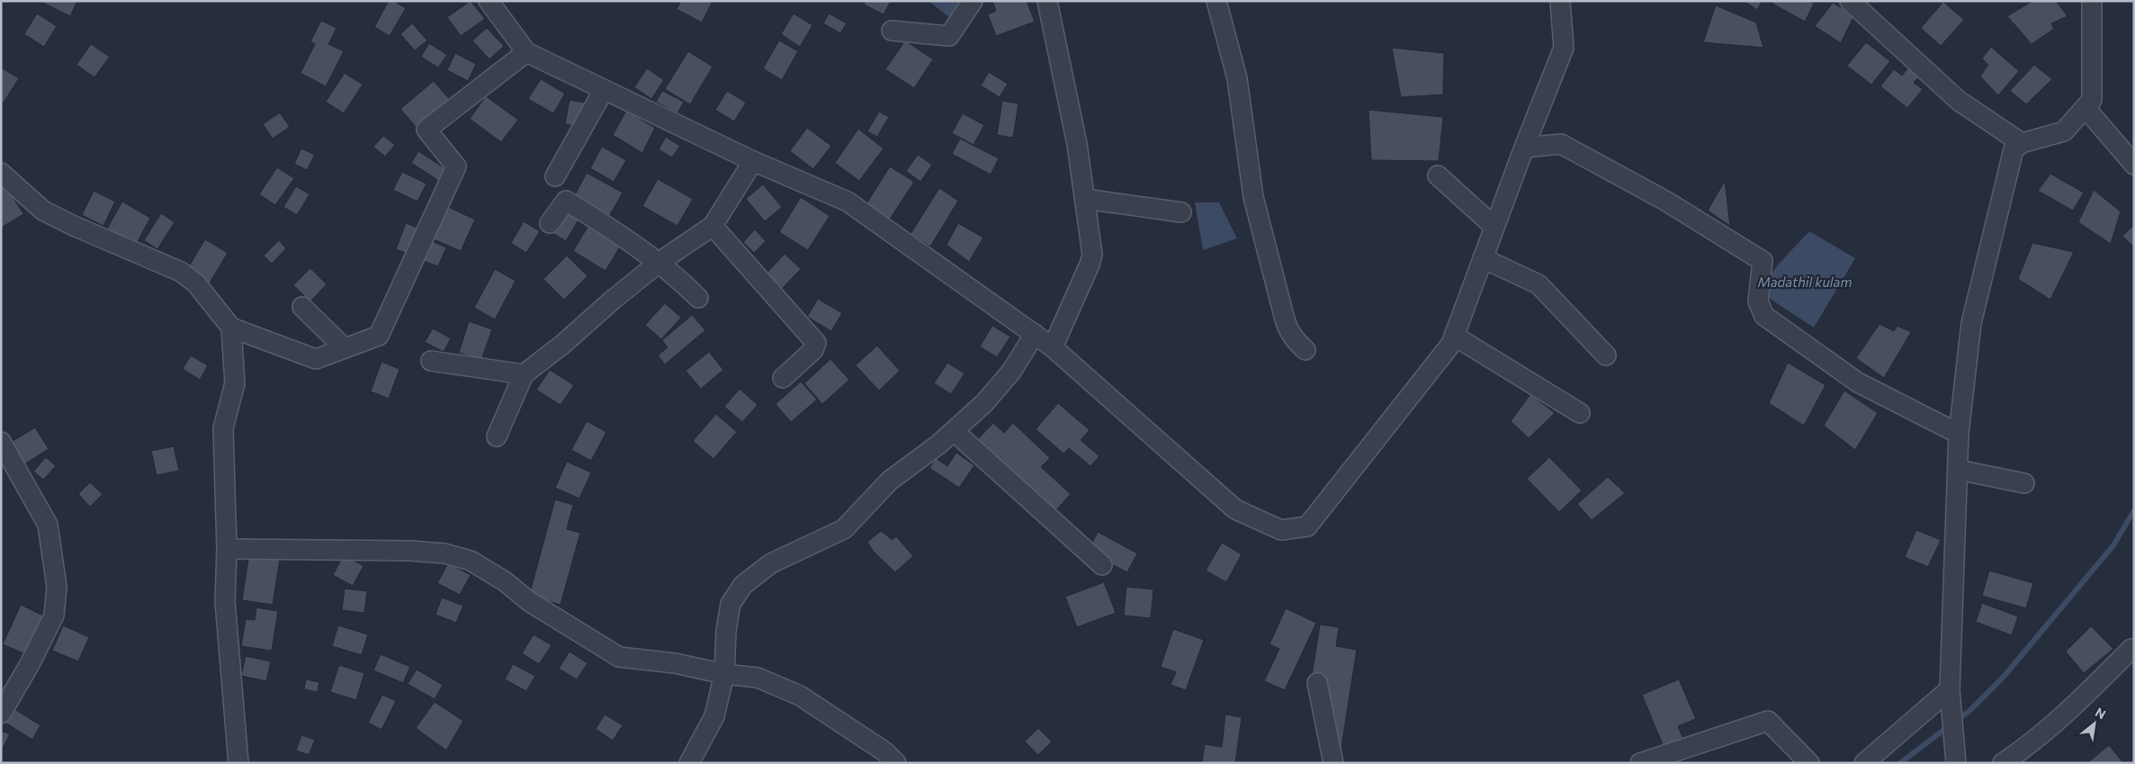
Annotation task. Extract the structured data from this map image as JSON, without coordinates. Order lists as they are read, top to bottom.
{
  "water": ["Madathil kulam"],
  "north": "top right"
}
